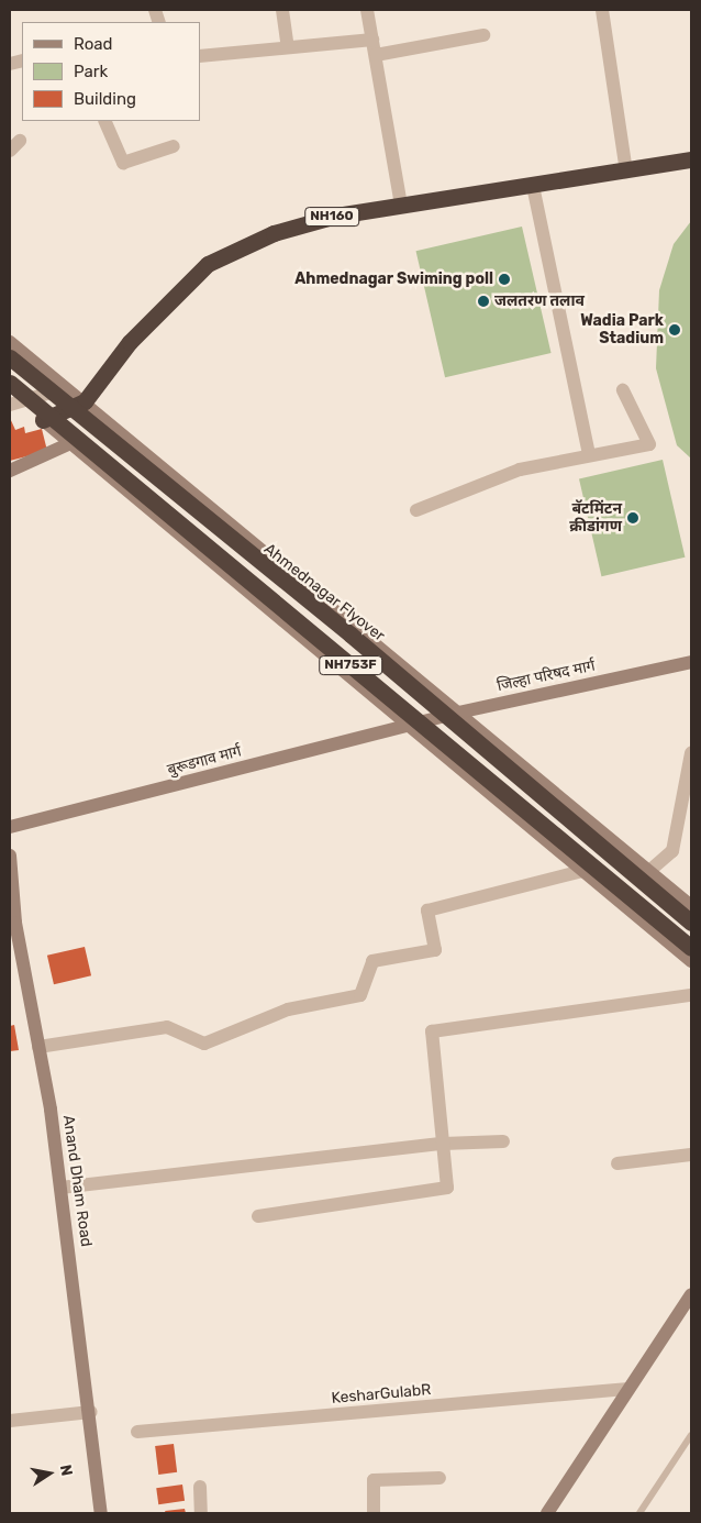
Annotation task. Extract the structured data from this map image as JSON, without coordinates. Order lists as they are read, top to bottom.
{
  "streets": {
    "highway": ["NH160", "Ahmednagar Flyover", "NH753F"],
    "street": [
      "जिल्हा परिषद मार्ग",
      "बुरूडगाव मार्ग",
      "Anand Dham Road",
      "KesharGulabR"
    ]
  },
  "crossings": [
    ["जिल्हा परिषद मार्ग", "बुरूडगाव मार्ग"]
  ],
  "places": [
    "Ahmednagar Swiming poll",
    "जलतरण तलाव",
    "Wadia Park Stadium",
    "बॅटमिंटन क्रीडांगण"
  ],
  "legend": ["Road", "Park", "Building"],
  "north": "right"
}
